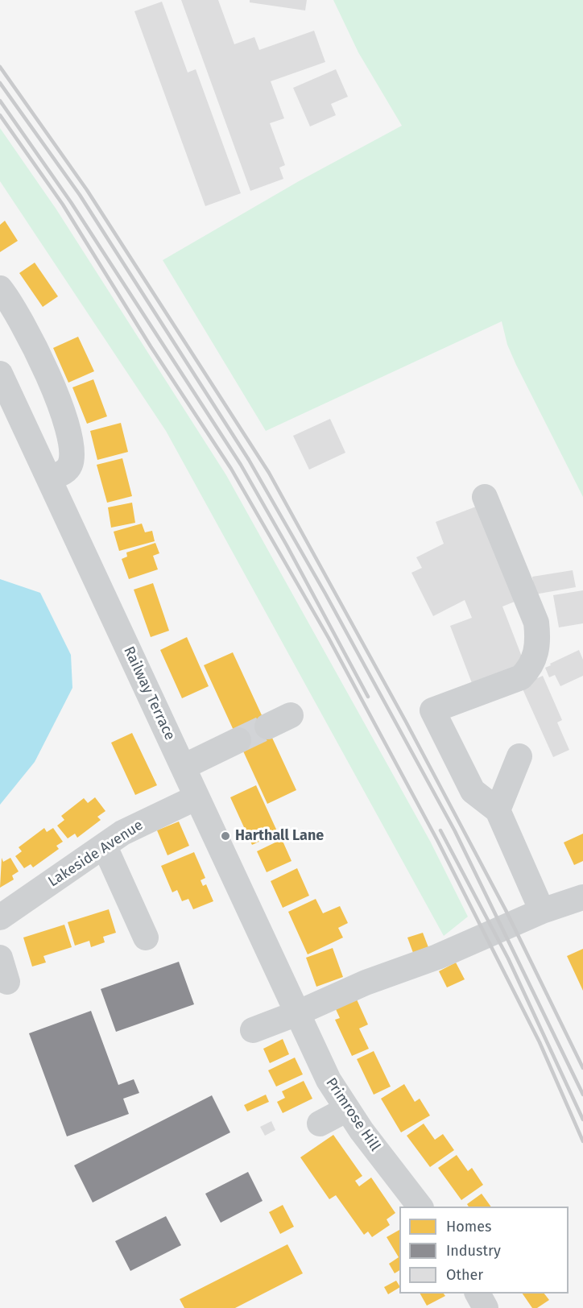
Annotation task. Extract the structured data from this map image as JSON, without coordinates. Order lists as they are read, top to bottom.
{
  "streets": {
    "street": ["Railway Terrace", "Lakeside Avenue", "Primrose Hill"]
  },
  "crossings": [
    ["Railway Terrace", "Lakeside Avenue"],
    ["Railway Terrace", "Primrose Hill"]
  ],
  "places": ["Harthall Lane"],
  "legend": ["Homes", "Industry", "Other"]
}
